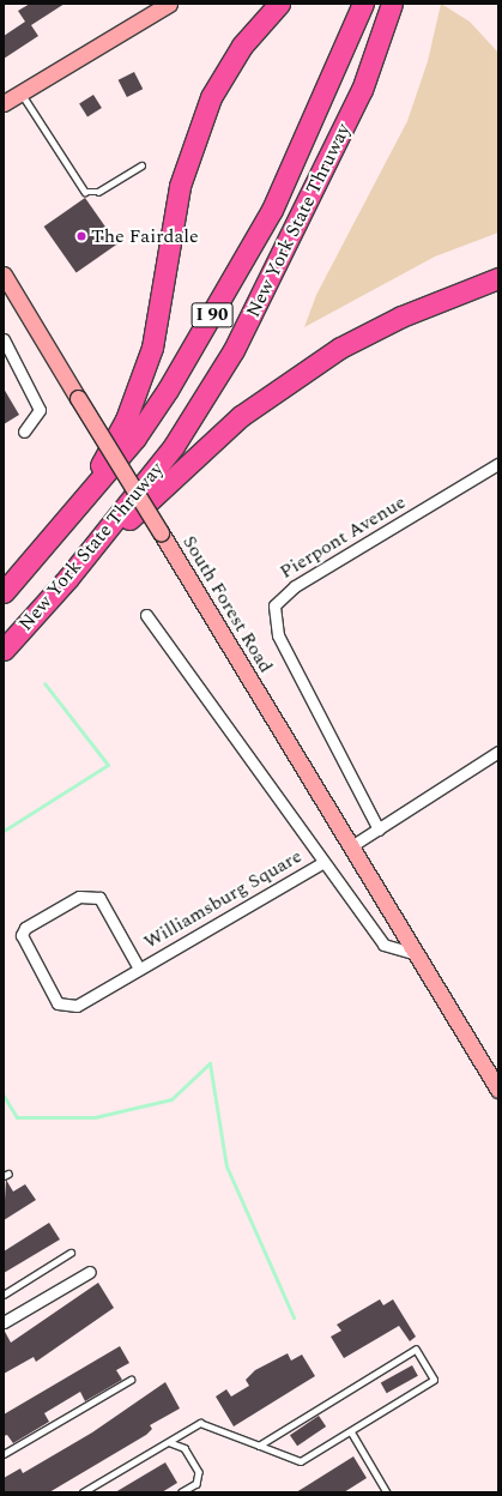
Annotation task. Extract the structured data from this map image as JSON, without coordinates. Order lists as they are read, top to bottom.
{
  "streets": {
    "highway": ["New York State Thruway", "I 90"],
    "street": ["Pierpont Avenue", "South Forest Road", "Williamsburg Square"]
  },
  "places": ["The Fairdale"]
}
